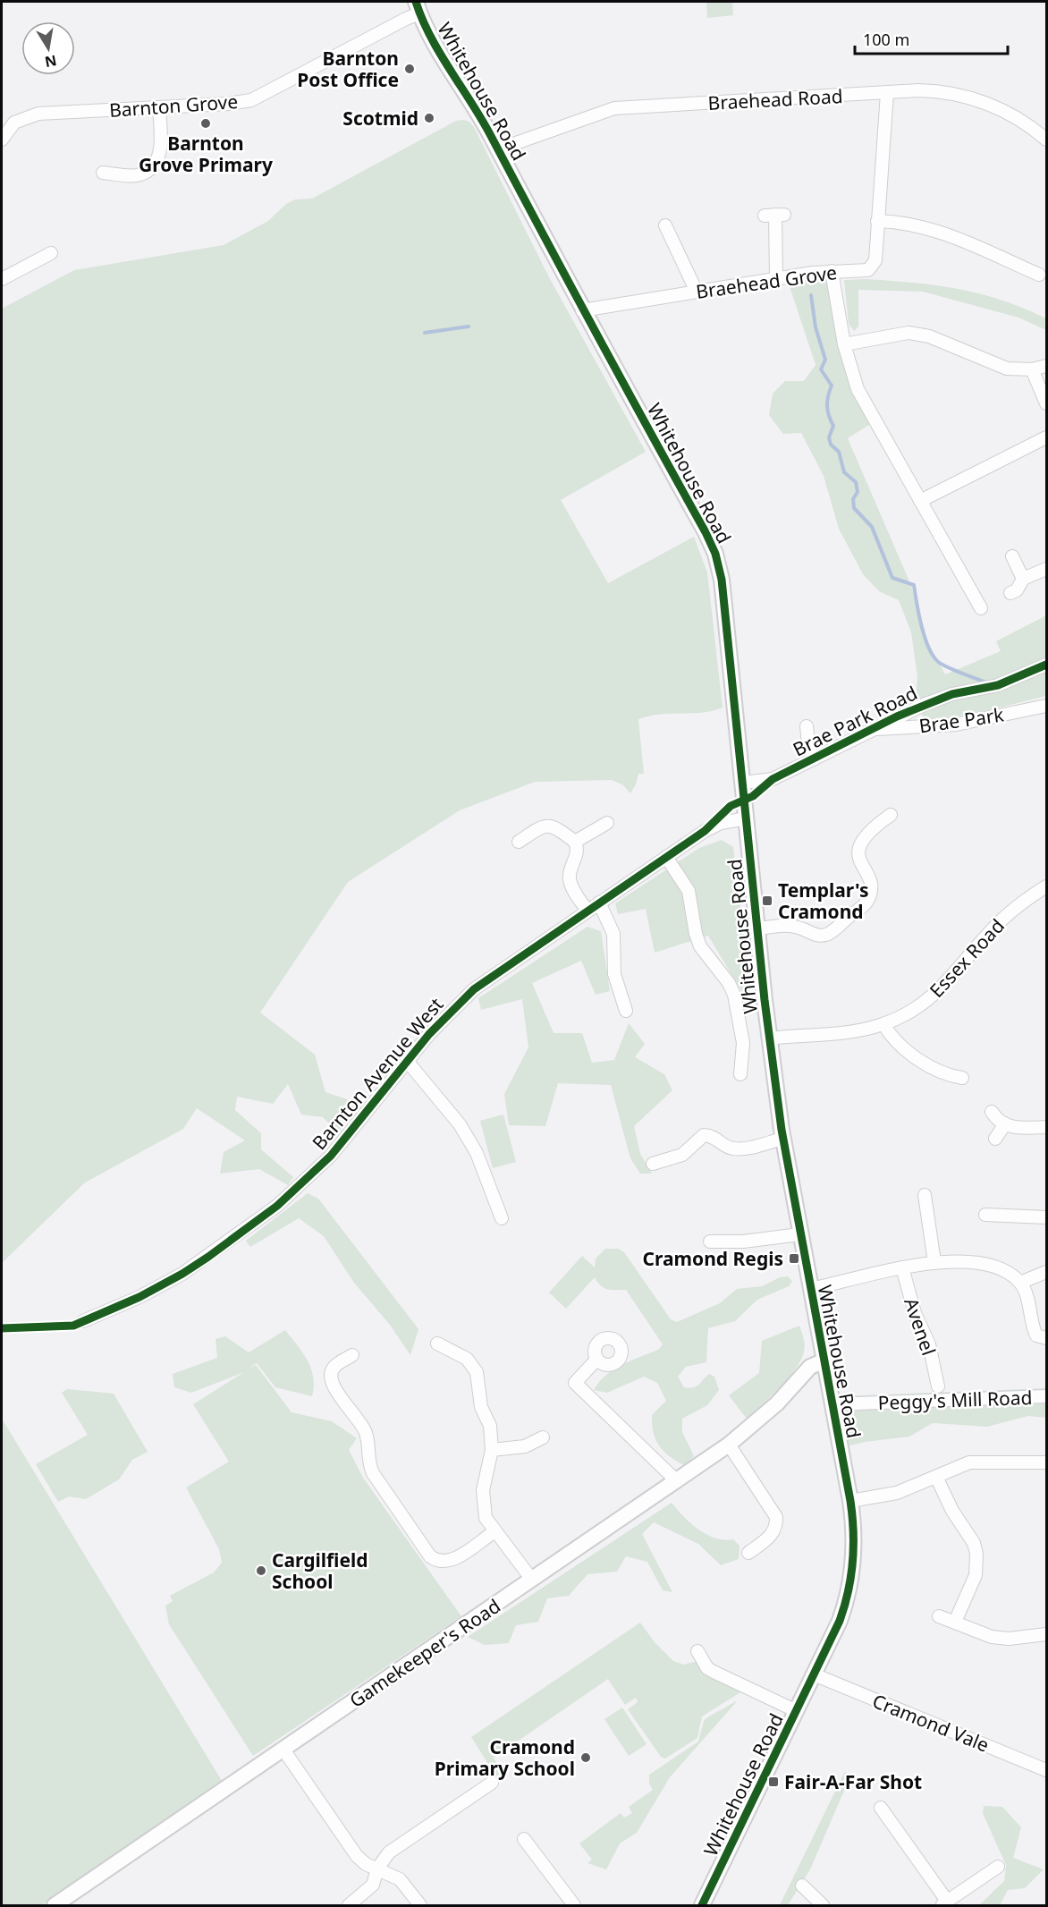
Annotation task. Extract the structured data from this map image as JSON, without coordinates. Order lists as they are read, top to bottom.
{
  "streets": {
    "street": [
      "Whitehouse Road",
      "Braehead Road",
      "Barnton Grove",
      "Braehead Grove",
      "Brae Park",
      "Brae Park Road",
      "Essex Road",
      "Barnton Avenue West",
      "Avenel",
      "Peggy's Mill Road",
      "Gamekeeper's Road",
      "Cramond Vale"
    ]
  },
  "crossings": [
    ["Whitehouse Road", "Braehead Road"],
    ["Whitehouse Road", "Barnton Grove"],
    ["Whitehouse Road", "Braehead Grove"],
    ["Whitehouse Road", "Brae Park Road"],
    ["Whitehouse Road", "Essex Road"],
    ["Whitehouse Road", "Barnton Avenue West"],
    ["Whitehouse Road", "Peggy's Mill Road"],
    ["Whitehouse Road", "Gamekeeper's Road"],
    ["Whitehouse Road", "Cramond Vale"],
    ["Braehead Road", "Braehead Grove"],
    ["Brae Park", "Brae Park Road"]
  ],
  "places": {
    "other": [
      "Barnton Post Office",
      "Scotmid",
      "Barnton Grove Primary",
      "Cargilfield School",
      "Cramond Primary School"
    ],
    "transit": ["Templar's Cramond", "Cramond Regis", "Fair-A-Far Shot"]
  },
  "scale_bar": "100 m",
  "north": "bottom"
}
